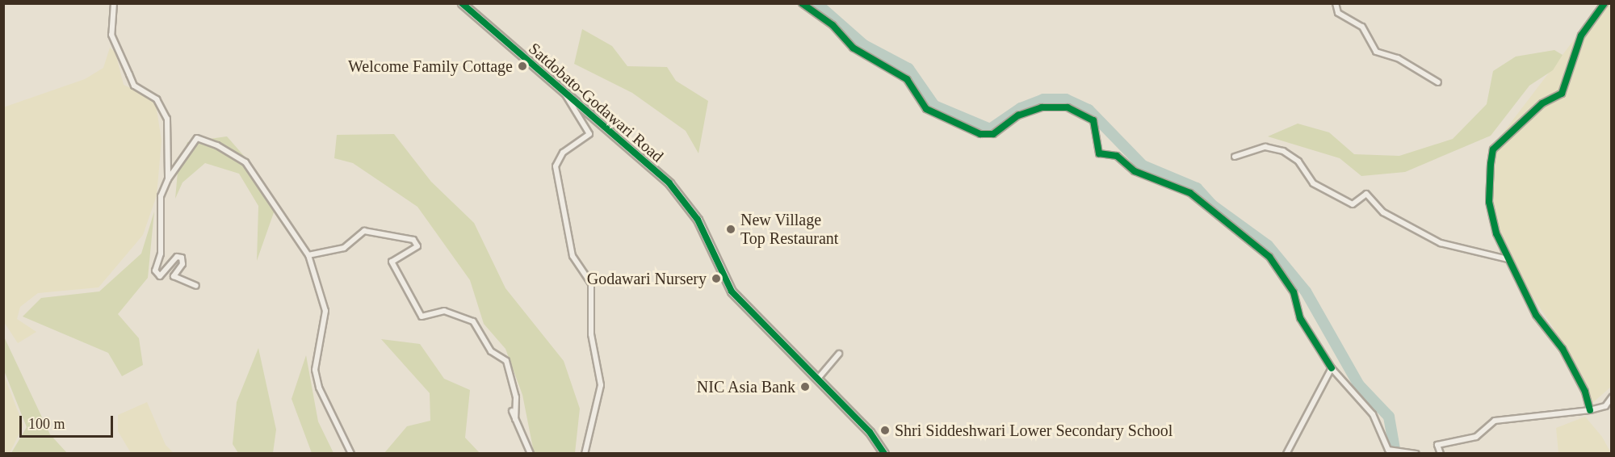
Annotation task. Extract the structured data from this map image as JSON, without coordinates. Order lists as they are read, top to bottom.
{
  "streets": {
    "street": ["Satdobato-Godawari Road"]
  },
  "places": [
    "Welcome Family Cottage",
    "New Village Top Restaurant",
    "Godawari Nursery",
    "NIC Asia Bank",
    "Shri Siddeshwari Lower Secondary School"
  ],
  "scale_bar": "100 m"
}
